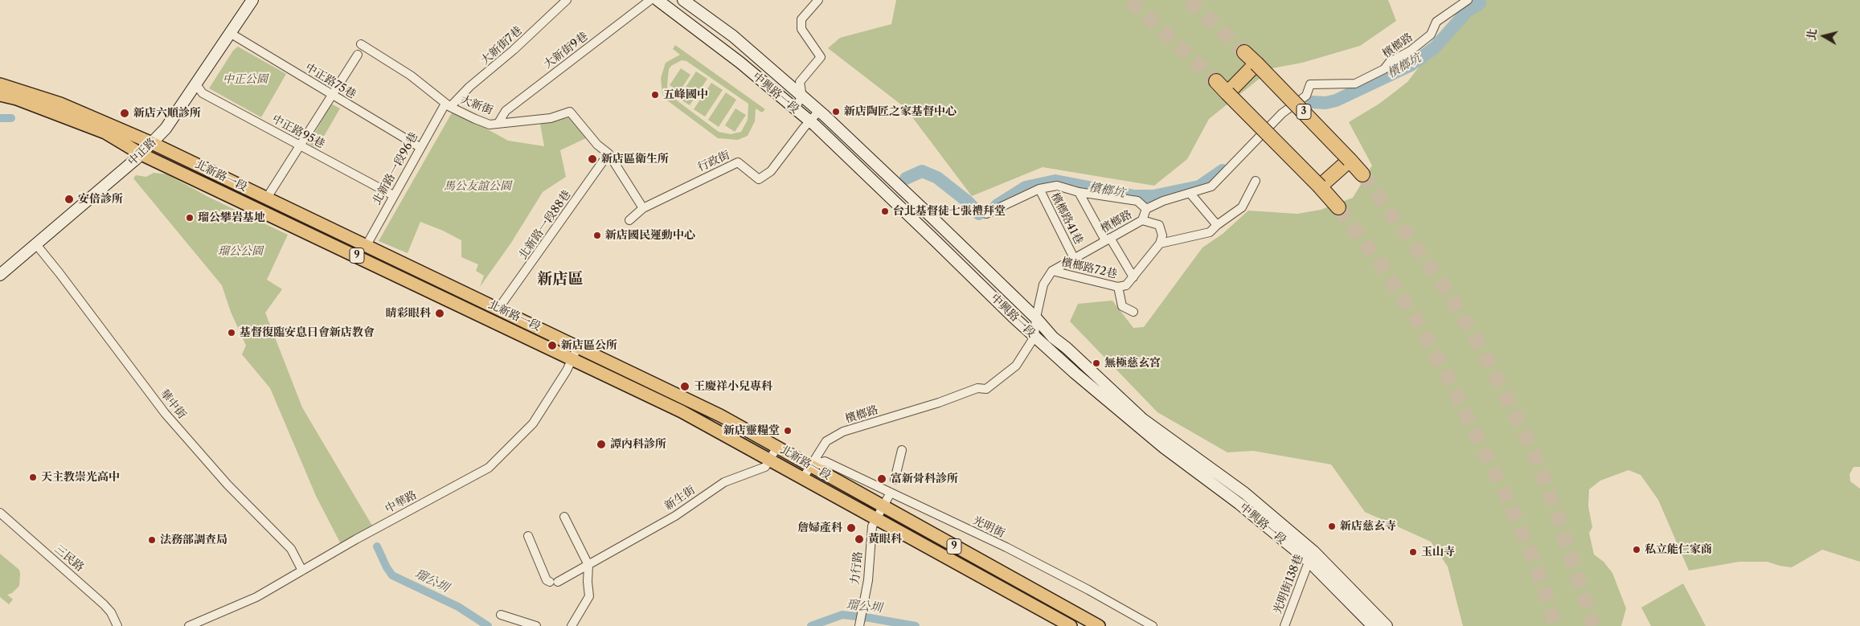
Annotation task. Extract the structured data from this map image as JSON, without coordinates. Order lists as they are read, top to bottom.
{
  "streets": {
    "highway": ["3"],
    "main road": ["北新路一段", "9"],
    "street": [
      "大新街7巷",
      "檳榔路",
      "大新街9巷",
      "中正路75巷",
      "中興路一段",
      "大新街",
      "中正路95巷",
      "中正路",
      "行政街",
      "北新路一段96巷",
      "檳榔路41巷",
      "北新路一段88巷",
      "檳榔路72巷",
      "華中街",
      "新生街",
      "中華路",
      "光明街",
      "三民路",
      "力行路",
      "光明街138巷"
    ]
  },
  "crossings": [
    ["大新街7巷", "大新街"],
    ["大新街7巷", "北新路一段96巷"],
    ["檳榔路", "中興路一段"],
    ["檳榔路", "北新路一段"],
    ["檳榔路", "檳榔路41巷"],
    ["檳榔路", "檳榔路72巷"],
    ["檳榔路", "光明街"],
    ["大新街9巷", "大新街"],
    ["中正路75巷", "中正路"],
    ["中正路75巷", "北新路一段96巷"],
    ["中興路一段", "行政街"],
    ["中興路一段", "光明街138巷"],
    ["大新街", "北新路一段96巷"],
    ["大新街", "北新路一段88巷"],
    ["中正路95巷", "中正路"],
    ["中正路95巷", "北新路一段96巷"],
    ["中正路", "北新路一段"],
    ["中正路", "華中街"],
    ["北新路一段96巷", "北新路一段"],
    ["北新路一段", "北新路一段88巷"],
    ["北新路一段", "新生街"],
    ["北新路一段", "中華路"],
    ["北新路一段", "光明街"],
    ["北新路一段", "力行路"],
    ["華中街", "中華路"],
    ["光明街", "力行路"]
  ],
  "districts": ["新店區"],
  "water": ["檳榔坑", "瑠公圳"],
  "parks": ["中正公園", "馬公友誼公園", "瑠公公園"],
  "places": [
    "五峰國中",
    "新店陶匠之家基督中心",
    "新店六順診所",
    "新店區衛生所",
    "安倍診所",
    "台北基督徒七張禮拜堂",
    "瑠公攀岩基地",
    "新店國民運動中心",
    "睛彩眼科",
    "基督復臨安息日會新店教會",
    "新店區公所",
    "無極慈玄宮",
    "王慶祥小兒專科",
    "新店靈糧堂",
    "譚內科診所",
    "天主教崇光高中",
    "富新骨科診所",
    "新店慈玄寺",
    "詹婦產科",
    "黃眼科",
    "法務部調查局",
    "私立能仁家商",
    "玉山寺"
  ],
  "north": "left"
}
